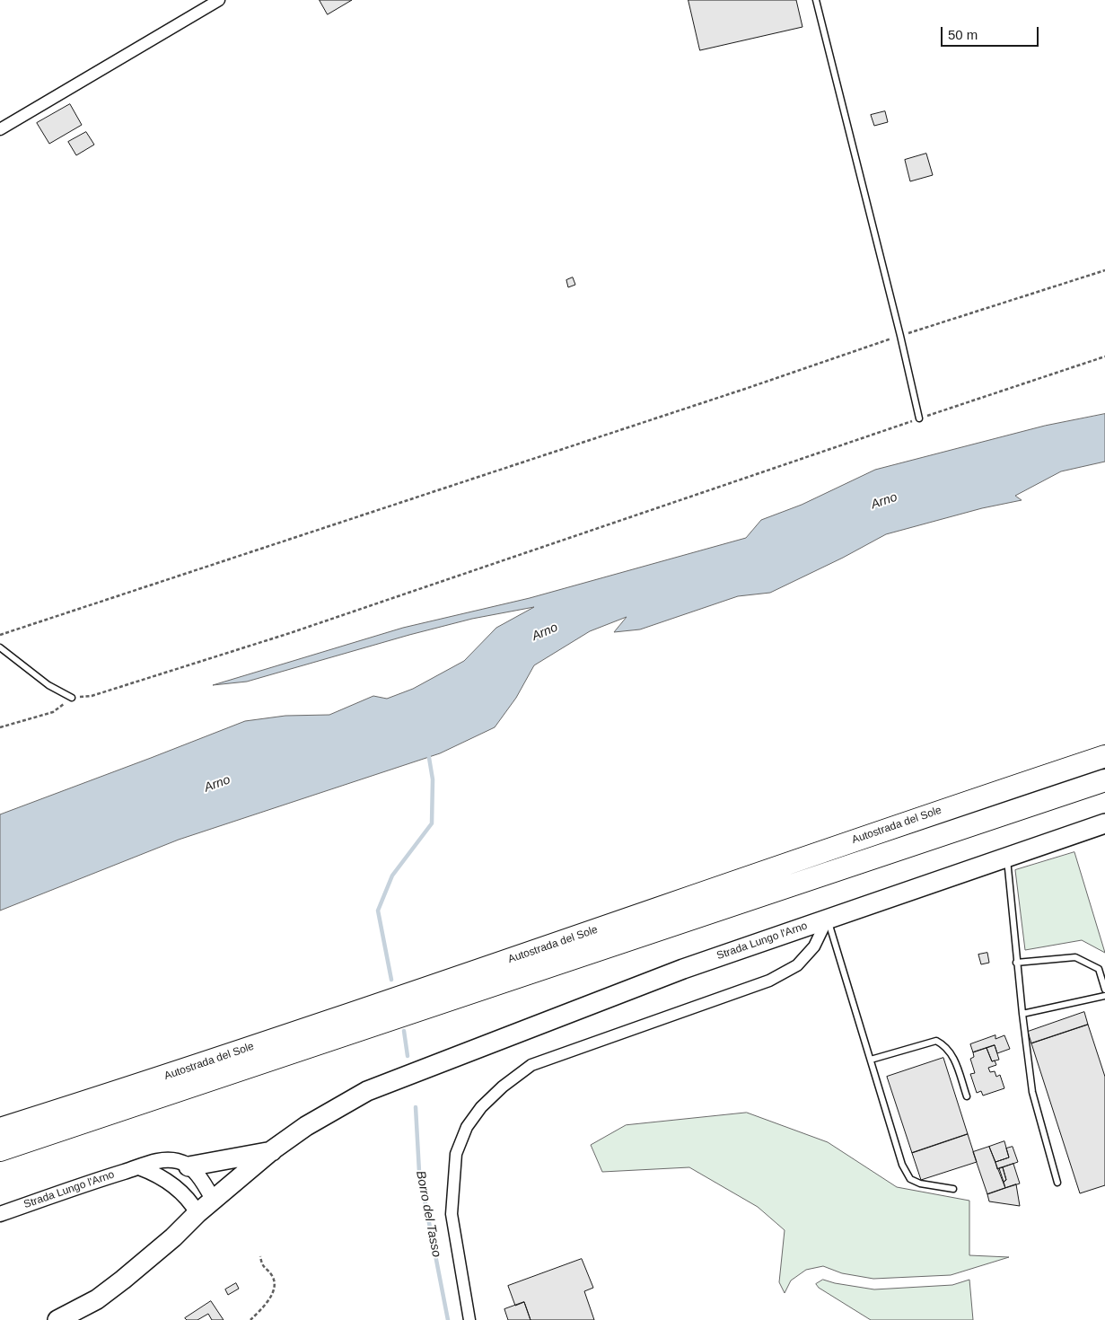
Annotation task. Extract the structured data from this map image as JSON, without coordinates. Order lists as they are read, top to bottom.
{
  "streets": {
    "highway": ["Autostrada del Sole"],
    "main road": ["Strada Lungo l'Arno"]
  },
  "water": ["Arno", "Borro del Tasso"],
  "scale_bar": "50 m"
}
